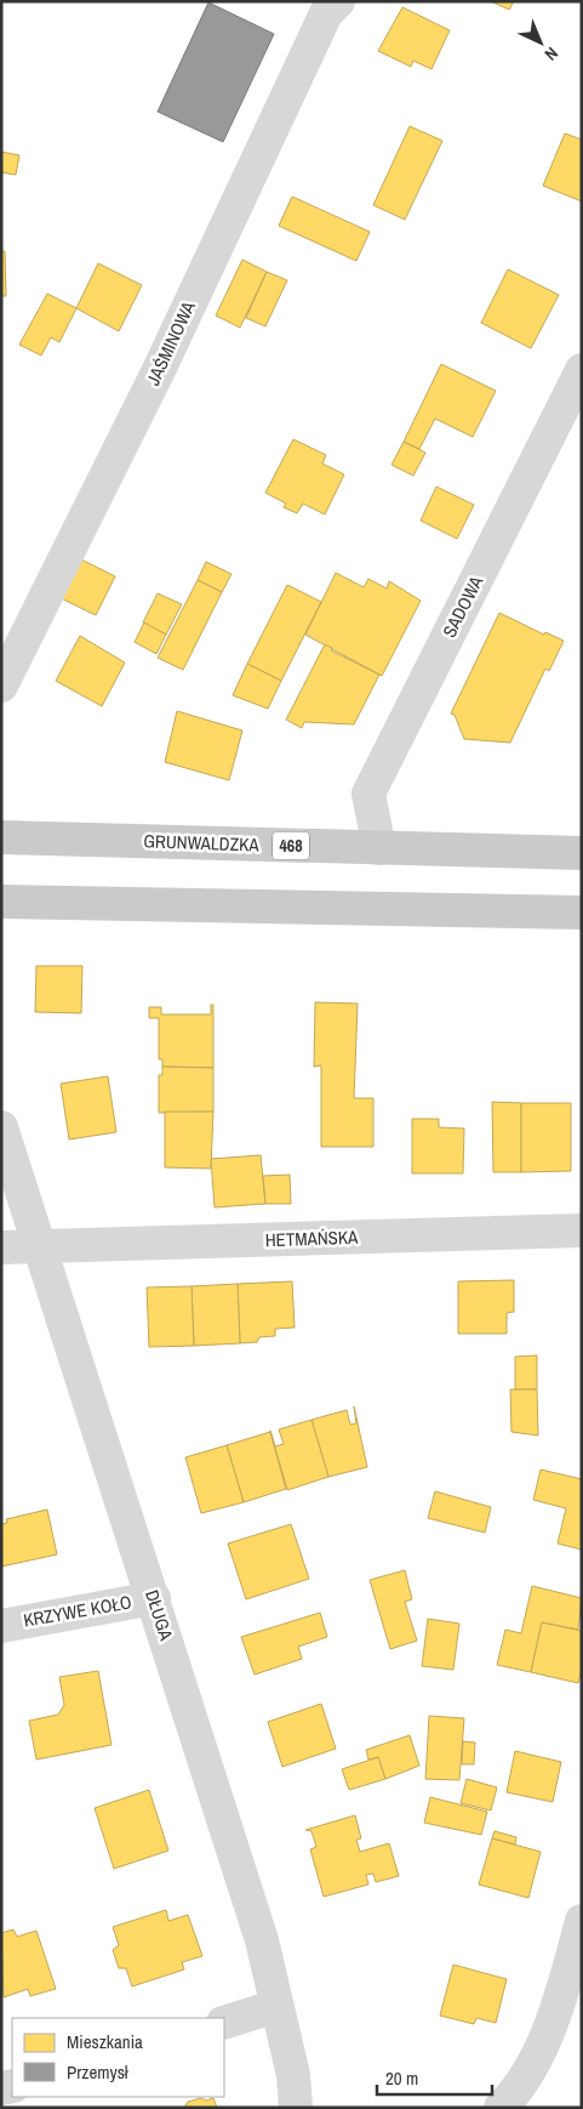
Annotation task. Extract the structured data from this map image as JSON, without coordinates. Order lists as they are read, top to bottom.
{
  "streets": {
    "main road": ["GRUNWALDZKA", "468"],
    "street": [
      "JAŚMINOWA",
      "SADOWA",
      "HETMAŃSKA",
      "KRZYWE KOŁO",
      "DŁUGA"
    ]
  },
  "crossings": [
    ["SADOWA", "GRUNWALDZKA"],
    ["HETMAŃSKA", "DŁUGA"],
    ["KRZYWE KOŁO", "DŁUGA"]
  ],
  "legend": ["Mieszkania", "Przemysł"],
  "scale_bar": "20 m",
  "north": "bottom right"
}
